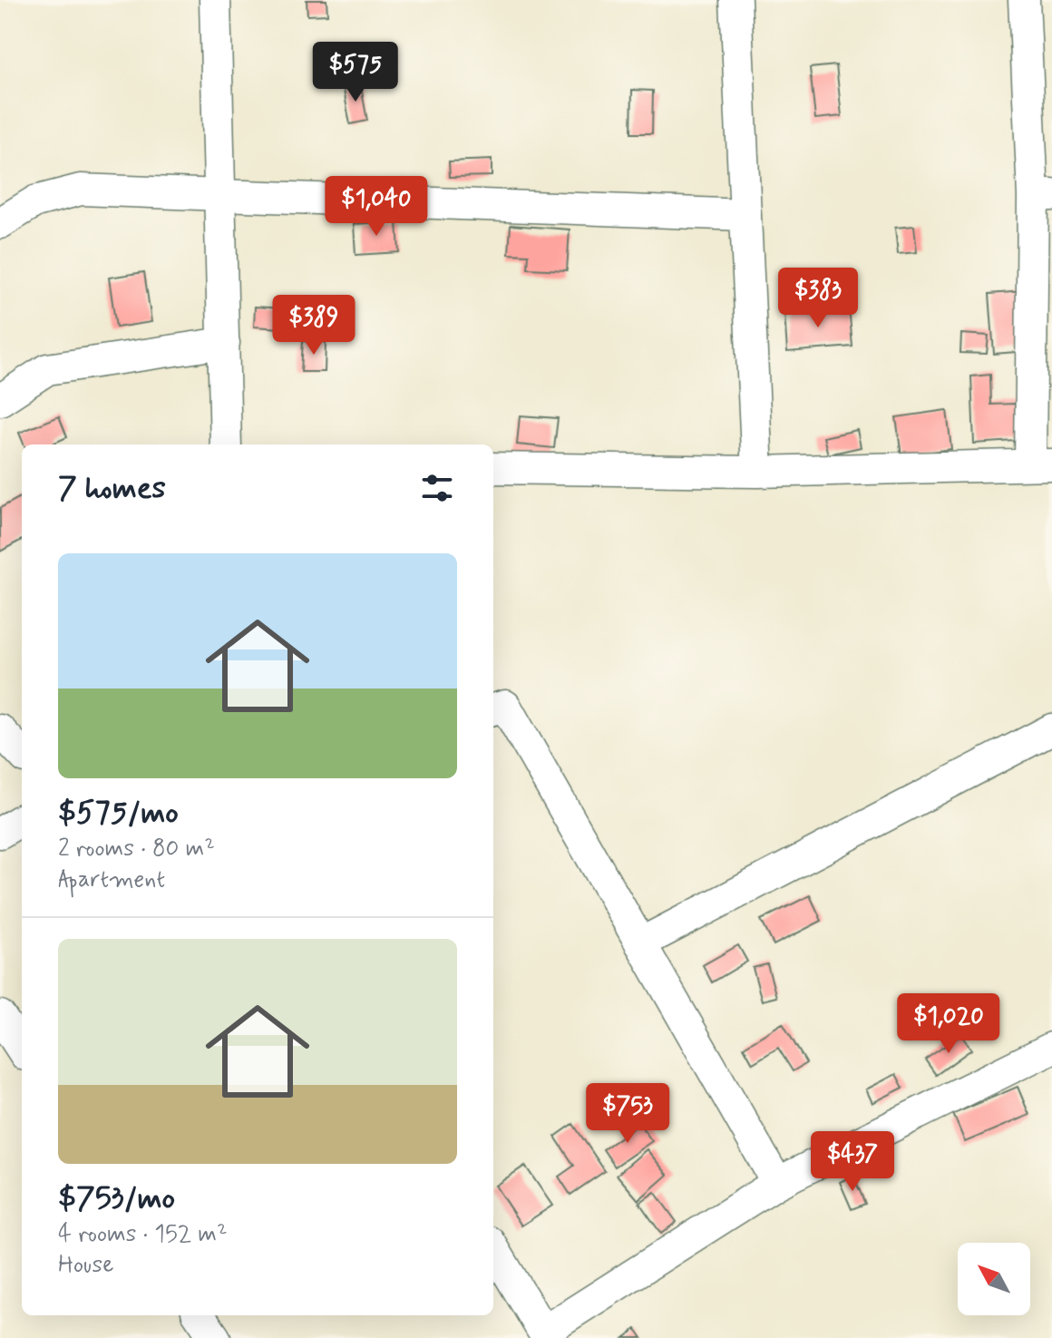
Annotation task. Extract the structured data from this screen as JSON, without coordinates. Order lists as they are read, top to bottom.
{
  "north": "top left",
  "page": {
    "price": [
      "$575",
      "$1,040",
      "$383",
      "$389",
      "$1,020",
      "$753",
      "$437"
    ],
    "heading": "7 homes",
    "list": [
      {
        "name": "$575/mo",
        "note": "2 rooms · 80 m² · Apartment"
      },
      {
        "name": "$753/mo",
        "note": "4 rooms · 152 m² · House"
      }
    ]
  }
}
